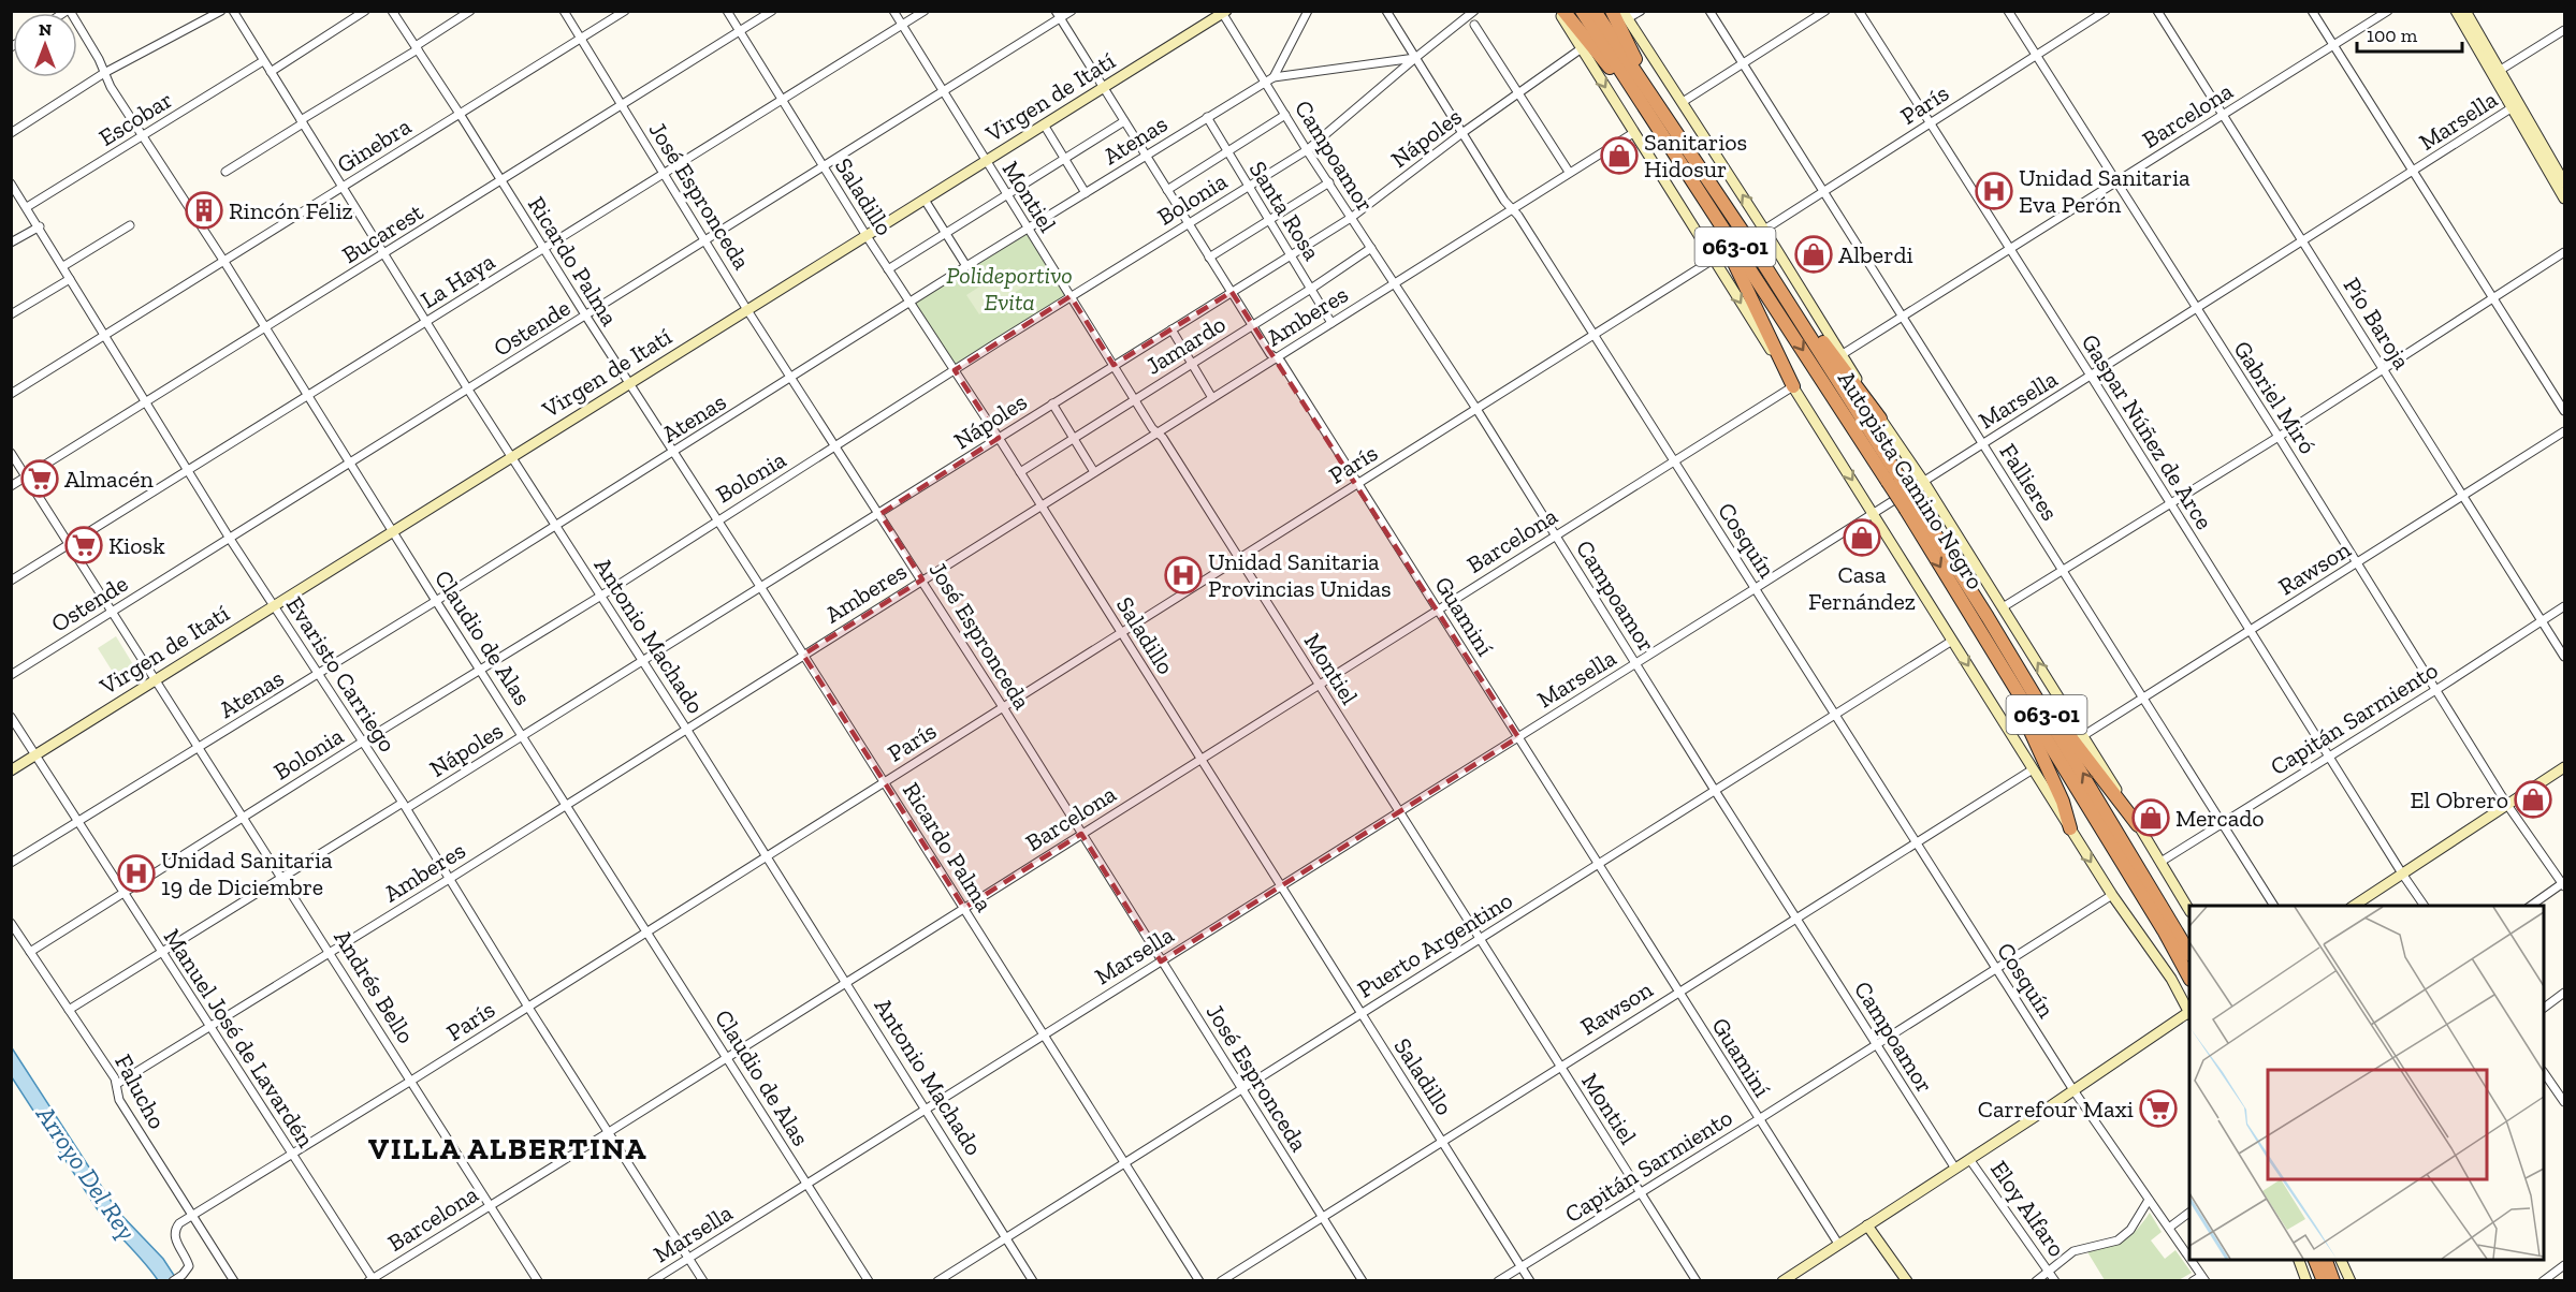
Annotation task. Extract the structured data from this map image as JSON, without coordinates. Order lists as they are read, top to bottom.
{
  "streets": {
    "highway": ["063-01", "Autopista Camino Negro"],
    "street": [
      "Virgen de Itatí",
      "París",
      "Barcelona",
      "Escobar",
      "Marsella",
      "Nápoles",
      "Atenas",
      "Ginebra",
      "Campoamor",
      "José Espronceda",
      "Saladillo",
      "Montiel",
      "Bolonia",
      "Santa Rosa",
      "Bucarest",
      "Ricardo Palma",
      "La Haya",
      "Amberes",
      "Pío Baroja",
      "Ostende",
      "Jamardo",
      "Gabriel Miró",
      "Gaspar Núñez de Arce",
      "Fallieres",
      "Cosquín",
      "Rawson",
      "Guaminí",
      "Antonio Machado",
      "Claudio de Alas",
      "Evaristo Carriego",
      "Capitán Sarmiento",
      "Puerto Argentino",
      "Andrés Bello",
      "Manuel José de Lavardén",
      "Falucho",
      "Eloy Alfaro"
    ]
  },
  "crossings": [
    ["Virgen de Itatí", "Campoamor"],
    ["Virgen de Itatí", "José Espronceda"],
    ["Virgen de Itatí", "Saladillo"],
    ["Virgen de Itatí", "Montiel"],
    ["Virgen de Itatí", "Ricardo Palma"],
    ["Virgen de Itatí", "Guaminí"],
    ["Virgen de Itatí", "Antonio Machado"],
    ["Virgen de Itatí", "Claudio de Alas"],
    ["Virgen de Itatí", "Evaristo Carriego"],
    ["Virgen de Itatí", "Andrés Bello"],
    ["Virgen de Itatí", "Manuel José de Lavardén"],
    ["París", "Campoamor"],
    ["París", "José Espronceda"],
    ["París", "Saladillo"],
    ["París", "Montiel"],
    ["París", "Ricardo Palma"],
    ["París", "Gabriel Miró"],
    ["París", "Gaspar Núñez de Arce"],
    ["París", "Fallieres"],
    ["París", "Cosquín"],
    ["París", "Guaminí"],
    ["París", "Antonio Machado"],
    ["París", "Claudio de Alas"],
    ["París", "Evaristo Carriego"],
    ["París", "Andrés Bello"],
    ["París", "Manuel José de Lavardén"],
    ["París", "Falucho"],
    ["Barcelona", "Campoamor"],
    ["Barcelona", "José Espronceda"],
    ["Barcelona", "Saladillo"],
    ["Barcelona", "Montiel"],
    ["Barcelona", "Ricardo Palma"],
    ["Barcelona", "Pío Baroja"],
    ["Barcelona", "Gabriel Miró"],
    ["Barcelona", "Gaspar Núñez de Arce"],
    ["Barcelona", "Fallieres"],
    ["Barcelona", "Cosquín"],
    ["Barcelona", "Guaminí"],
    ["Barcelona", "Antonio Machado"],
    ["Barcelona", "Claudio de Alas"],
    ["Barcelona", "Evaristo Carriego"],
    ["Barcelona", "Andrés Bello"],
    ["Barcelona", "Manuel José de Lavardén"],
    ["Escobar", "Antonio Machado"],
    ["Escobar", "Claudio de Alas"],
    ["Escobar", "Evaristo Carriego"],
    ["Marsella", "Campoamor"],
    ["Marsella", "José Espronceda"],
    ["Marsella", "Saladillo"],
    ["Marsella", "Montiel"],
    ["Marsella", "Ricardo Palma"],
    ["Marsella", "Pío Baroja"],
    ["Marsella", "Gabriel Miró"],
    ["Marsella", "Gaspar Núñez de Arce"],
    ["Marsella", "Fallieres"],
    ["Marsella", "Cosquín"],
    ["Marsella", "Guaminí"],
    ["Marsella", "Antonio Machado"],
    ["Marsella", "Claudio de Alas"],
    ["Marsella", "Evaristo Carriego"],
    ["Nápoles", "Campoamor"],
    ["Nápoles", "José Espronceda"],
    ["Nápoles", "Saladillo"],
    ["Nápoles", "Montiel"],
    ["Nápoles", "Santa Rosa"],
    ["Nápoles", "Ricardo Palma"],
    ["Nápoles", "Cosquín"],
    ["Nápoles", "Guaminí"],
    ["Nápoles", "Antonio Machado"],
    ["Nápoles", "Claudio de Alas"],
    ["Nápoles", "Evaristo Carriego"],
    ["Nápoles", "Andrés Bello"],
    ["Nápoles", "Manuel José de Lavardén"],
    ["Nápoles", "Falucho"],
    ["Atenas", "Campoamor"],
    ["Atenas", "José Espronceda"],
    ["Atenas", "Saladillo"],
    ["Atenas", "Montiel"],
    ["Atenas", "Bolonia"],
    ["Atenas", "Santa Rosa"],
    ["Atenas", "Ricardo Palma"],
    ["Atenas", "Cosquín"],
    ["Atenas", "Guaminí"],
    ["Atenas", "Antonio Machado"],
    ["Atenas", "Claudio de Alas"],
    ["Atenas", "Evaristo Carriego"],
    ["Atenas", "Andrés Bello"],
    ["Atenas", "Manuel José de Lavardén"],
    ["Ginebra", "José Espronceda"],
    ["Ginebra", "Ricardo Palma"],
    ["Ginebra", "Antonio Machado"],
    ["Ginebra", "Claudio de Alas"],
    ["Ginebra", "Evaristo Carriego"],
    ["Campoamor", "Bolonia"],
    ["Campoamor", "Amberes"],
    ["Campoamor", "Jamardo"],
    ["Campoamor", "Rawson"],
    ["Campoamor", "Capitán Sarmiento"],
    ["Campoamor", "Puerto Argentino"],
    ["José Espronceda", "Bolonia"],
    ["José Espronceda", "Bucarest"],
    ["José Espronceda", "La Haya"],
    ["José Espronceda", "Amberes"],
    ["José Espronceda", "Ostende"],
    ["José Espronceda", "Rawson"],
    ["José Espronceda", "Puerto Argentino"],
    ["Saladillo", "Bolonia"],
    ["Saladillo", "Bucarest"],
    ["Saladillo", "La Haya"],
    ["Saladillo", "Amberes"],
    ["Saladillo", "Ostende"],
    ["Saladillo", "Jamardo"],
    ["Saladillo", "Rawson"],
    ["Saladillo", "Capitán Sarmiento"],
    ["Saladillo", "Puerto Argentino"],
    ["Montiel", "Bolonia"],
    ["Montiel", "La Haya"],
    ["Montiel", "Amberes"],
    ["Montiel", "Ostende"],
    ["Montiel", "Jamardo"],
    ["Montiel", "Rawson"],
    ["Montiel", "Capitán Sarmiento"],
    ["Montiel", "Puerto Argentino"],
    ["Bolonia", "Santa Rosa"],
    ["Bolonia", "Ricardo Palma"],
    ["Bolonia", "Cosquín"],
    ["Bolonia", "Guaminí"],
    ["Bolonia", "Antonio Machado"],
    ["Bolonia", "Claudio de Alas"],
    ["Bolonia", "Evaristo Carriego"],
    ["Bolonia", "Andrés Bello"],
    ["Bolonia", "Manuel José de Lavardén"],
    ["Bolonia", "Falucho"],
    ["Santa Rosa", "Amberes"],
    ["Santa Rosa", "Jamardo"],
    ["Bucarest", "Ricardo Palma"],
    ["Bucarest", "Antonio Machado"],
    ["Bucarest", "Claudio de Alas"],
    ["Bucarest", "Evaristo Carriego"],
    ["Bucarest", "Andrés Bello"],
    ["Ricardo Palma", "La Haya"],
    ["Ricardo Palma", "Amberes"],
    ["Ricardo Palma", "Ostende"],
    ["Ricardo Palma", "Puerto Argentino"],
    ["La Haya", "Antonio Machado"],
    ["La Haya", "Claudio de Alas"],
    ["La Haya", "Evaristo Carriego"],
    ["La Haya", "Andrés Bello"],
    ["Amberes", "Cosquín"],
    ["Amberes", "Guaminí"],
    ["Amberes", "Antonio Machado"],
    ["Amberes", "Claudio de Alas"],
    ["Amberes", "Evaristo Carriego"],
    ["Amberes", "Andrés Bello"],
    ["Amberes", "Manuel José de Lavardén"],
    ["Amberes", "Falucho"],
    ["Pío Baroja", "Rawson"],
    ["Pío Baroja", "Capitán Sarmiento"],
    ["Ostende", "Guaminí"],
    ["Ostende", "Antonio Machado"],
    ["Ostende", "Claudio de Alas"],
    ["Ostende", "Evaristo Carriego"],
    ["Ostende", "Andrés Bello"],
    ["Jamardo", "Guaminí"],
    ["Gabriel Miró", "Rawson"],
    ["Gabriel Miró", "Capitán Sarmiento"],
    ["Gaspar Núñez de Arce", "Rawson"],
    ["Gaspar Núñez de Arce", "Capitán Sarmiento"],
    ["Fallieres", "Rawson"],
    ["Fallieres", "Capitán Sarmiento"],
    ["Cosquín", "Rawson"],
    ["Cosquín", "Capitán Sarmiento"],
    ["Cosquín", "Puerto Argentino"],
    ["Rawson", "Guaminí"],
    ["Guaminí", "Capitán Sarmiento"],
    ["Guaminí", "Puerto Argentino"],
    ["Antonio Machado", "Puerto Argentino"]
  ],
  "districts": ["VILLA ALBERTINA"],
  "water": ["Arroyo Del Rey"],
  "parks": ["Polideportivo Evita"],
  "places": {
    "shop": [
      "Sanitarios Hidosur",
      "Alberdi",
      "Casa Fernández",
      "El Obrero",
      "Mercado"
    ],
    "hospital": ["Unidad Sanitaria Eva Perón", "Unidad Sanitaria Provincias Unidas", "Unidad Sanitaria 19 de Diciembre"],
    "building": ["Rincón Feliz"],
    "supermarket": ["Almacén", "Kiosk", "Carrefour Maxi"]
  },
  "scale_bar": "100 m",
  "north": "top"
}
